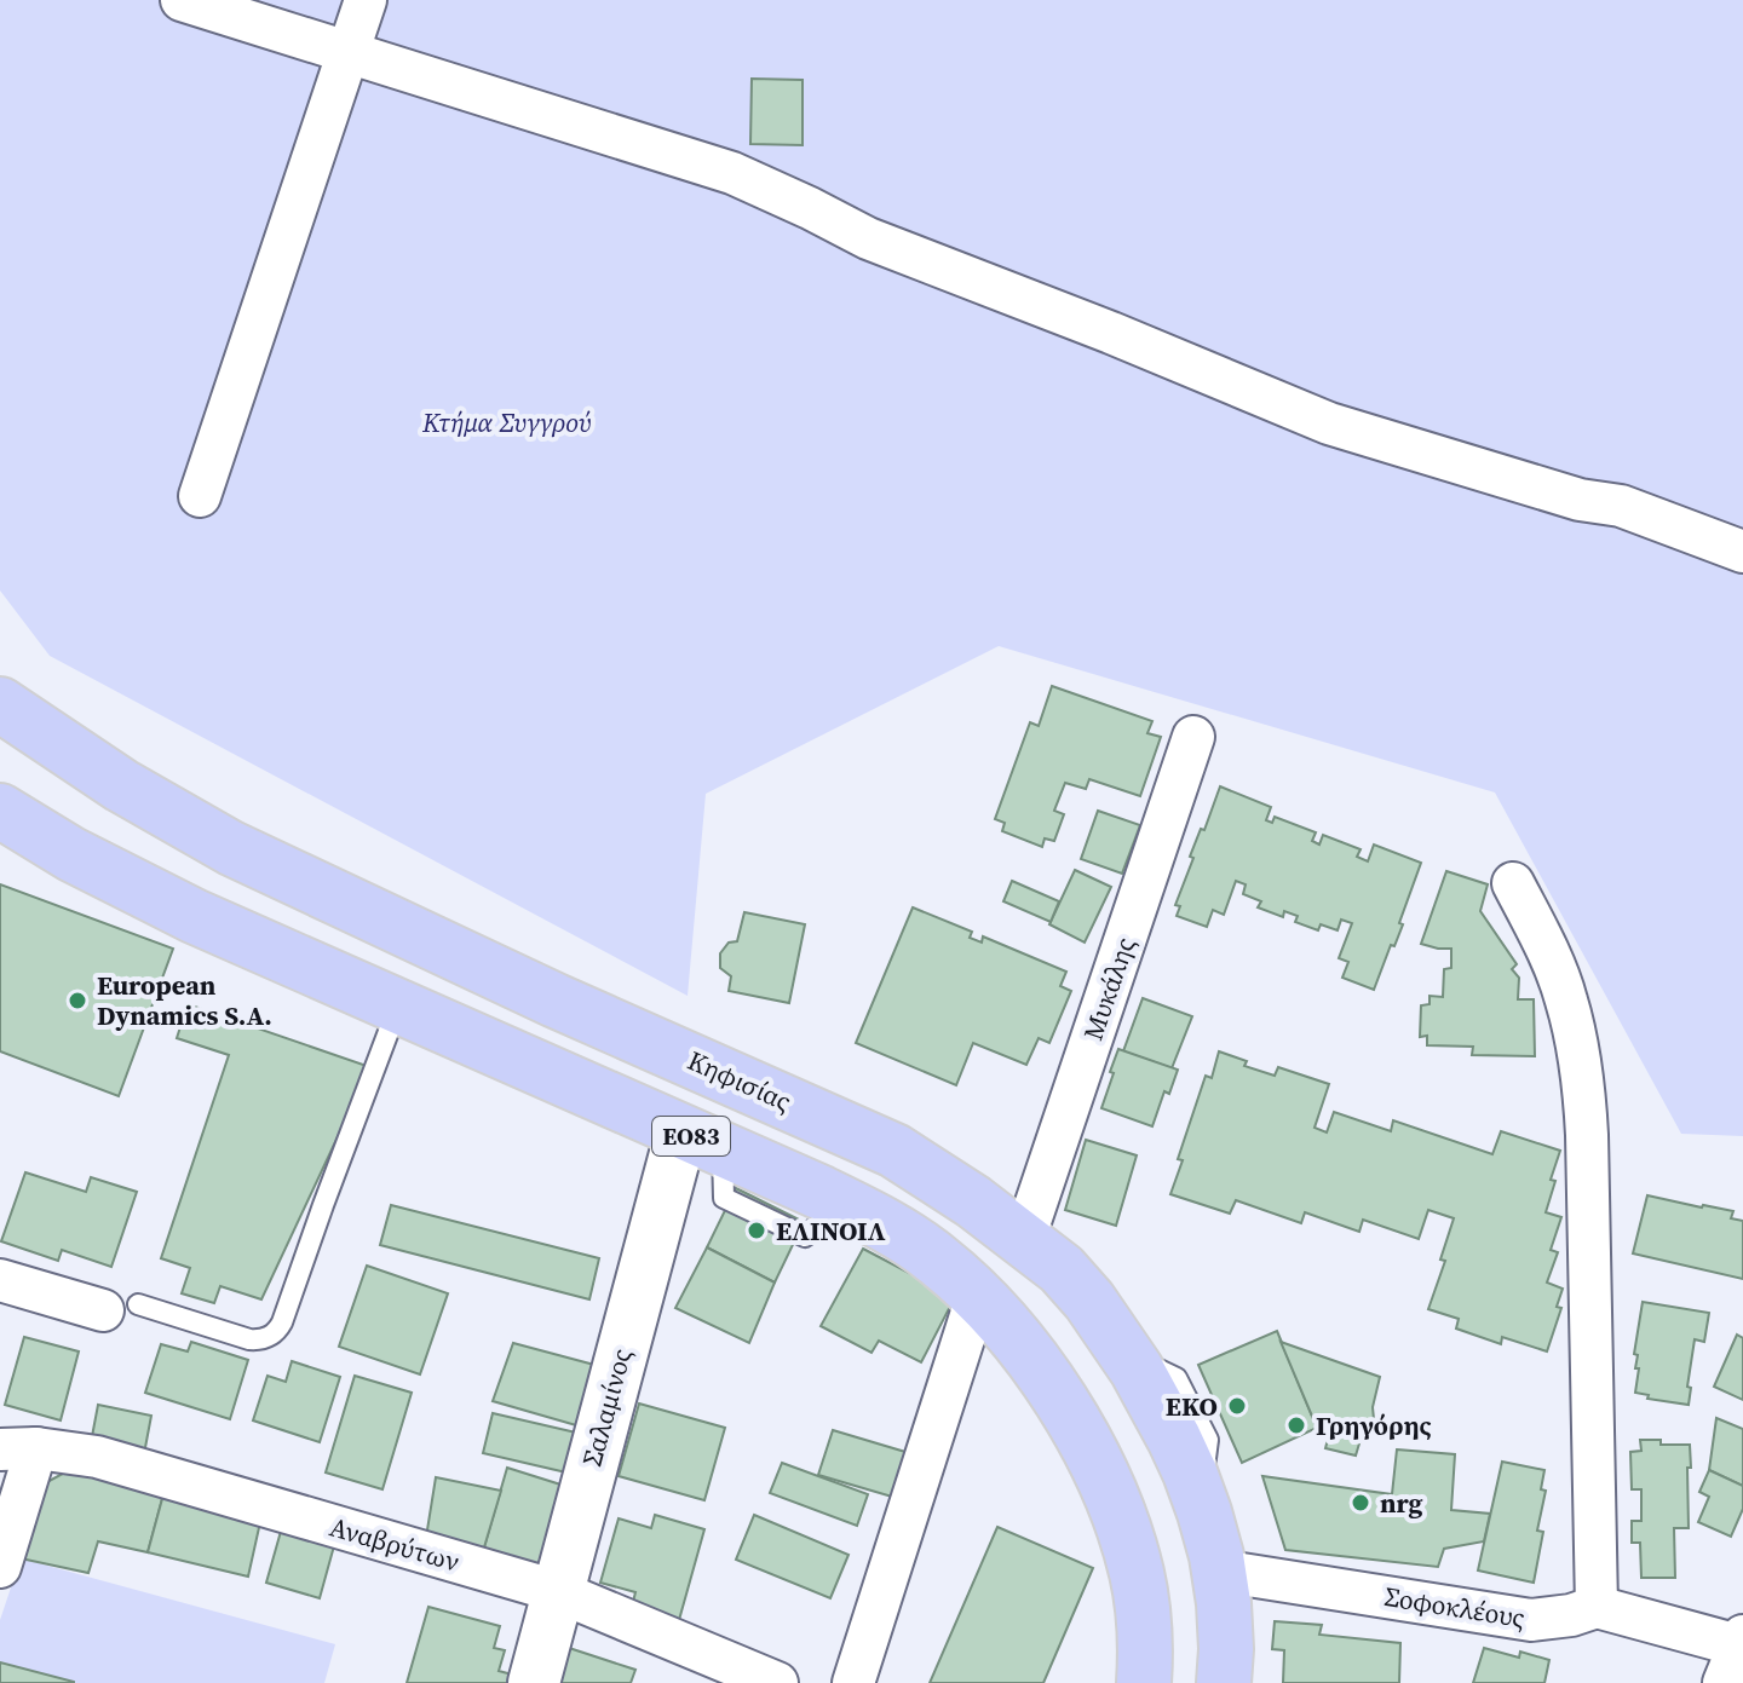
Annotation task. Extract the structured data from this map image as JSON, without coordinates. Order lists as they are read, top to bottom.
{
  "streets": {
    "main road": ["Κηφισίας", "ΕΟ83"],
    "street": [
      "Μυκάλης",
      "Σαλαμίνος",
      "Αναβρύτων",
      "Σοφοκλέους"
    ]
  },
  "crossings": [
    ["Μυκάλης", "Κηφισίας"],
    ["Κηφισίας", "Σοφοκλέους"],
    ["ΕΟ83", "Σαλαμίνος"],
    ["Σαλαμίνος", "Αναβρύτων"]
  ],
  "parks": ["Κτήμα Συγγρού"],
  "places": [
    "European Dynamics S.A.",
    "ΕΛΙΝΟΙΛ",
    "EKO",
    "Γρηγόρης",
    "nrg"
  ]
}
